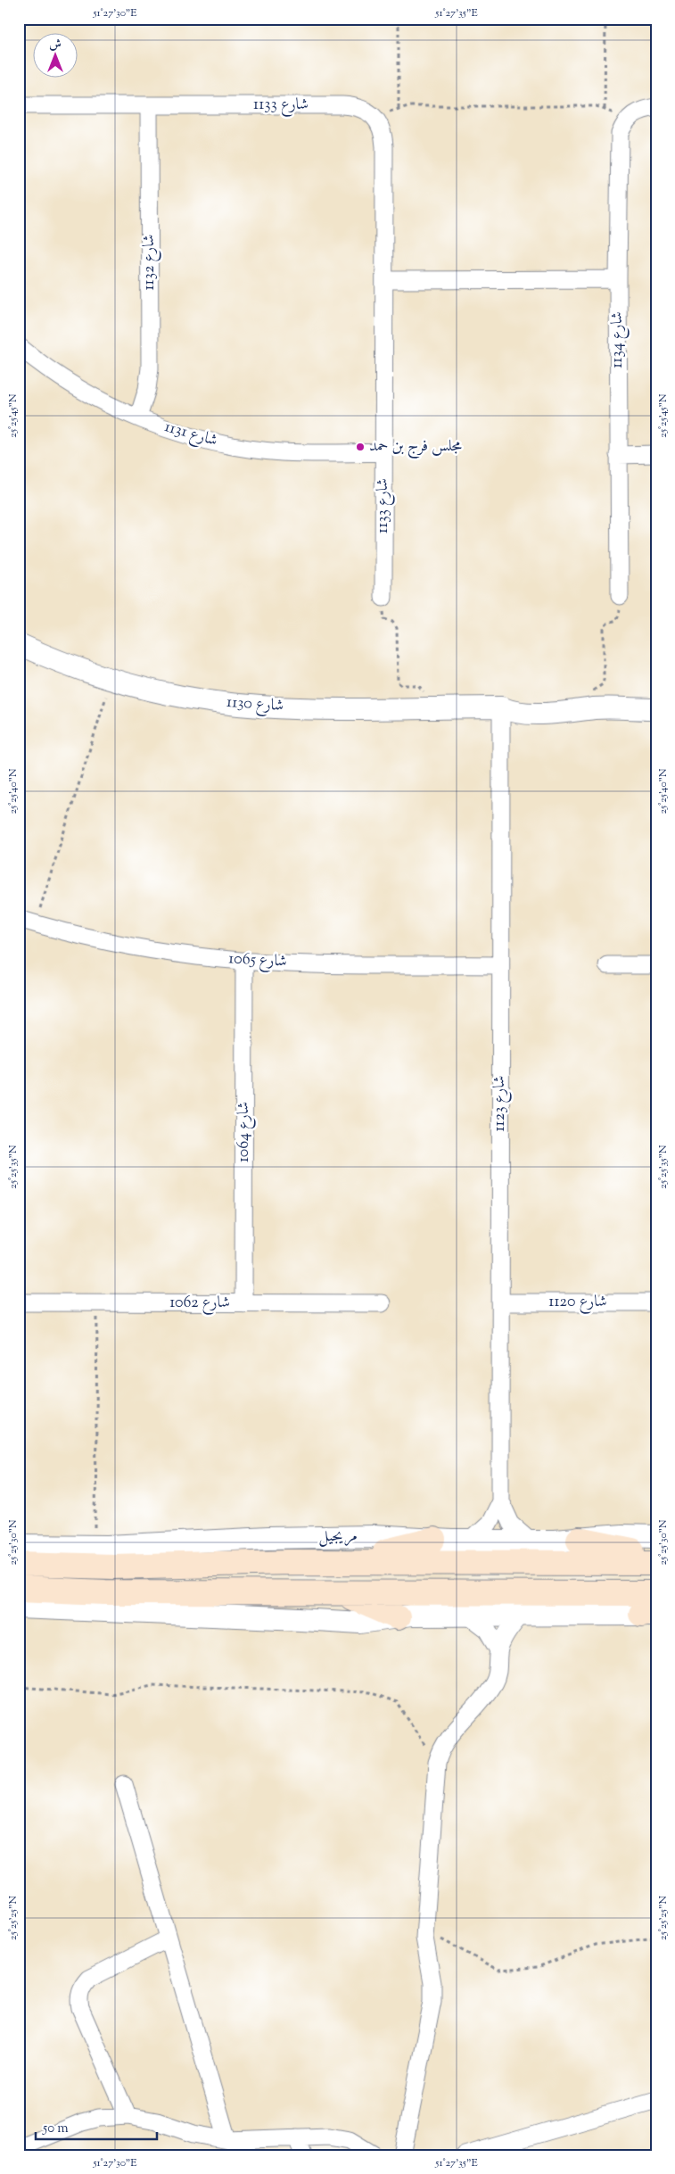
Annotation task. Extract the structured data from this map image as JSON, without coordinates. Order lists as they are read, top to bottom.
{
  "streets": {
    "main road": ["مريجيل"],
    "street": [
      "شارع 1133",
      "شارع 1132",
      "شارع 1134",
      "شارع 1131",
      "شارع 1130",
      "شارع 1065",
      "شارع 1123",
      "شارع 1064",
      "شارع 1120",
      "شارع 1062"
    ]
  },
  "crossings": [
    ["شارع 1133", "شارع 1132"],
    ["شارع 1133", "شارع 1131"],
    ["شارع 1132", "شارع 1131"],
    ["شارع 1130", "شارع 1123"],
    ["شارع 1065", "شارع 1123"],
    ["شارع 1065", "شارع 1064"],
    ["شارع 1123", "شارع 1120"],
    ["شارع 1123", "مريجيل"],
    ["شارع 1064", "شارع 1062"]
  ],
  "places": ["مجلس فرج بن حمد"],
  "scale_bar": "50 m",
  "north": "top",
  "coordinates": [
    "51°27'30\"E",
    "51°27'35\"E",
    "25°25'45\"N",
    "25°25'40\"N",
    "25°25'35\"N",
    "25°25'30\"N",
    "25°25'25\"N"
  ]
}
